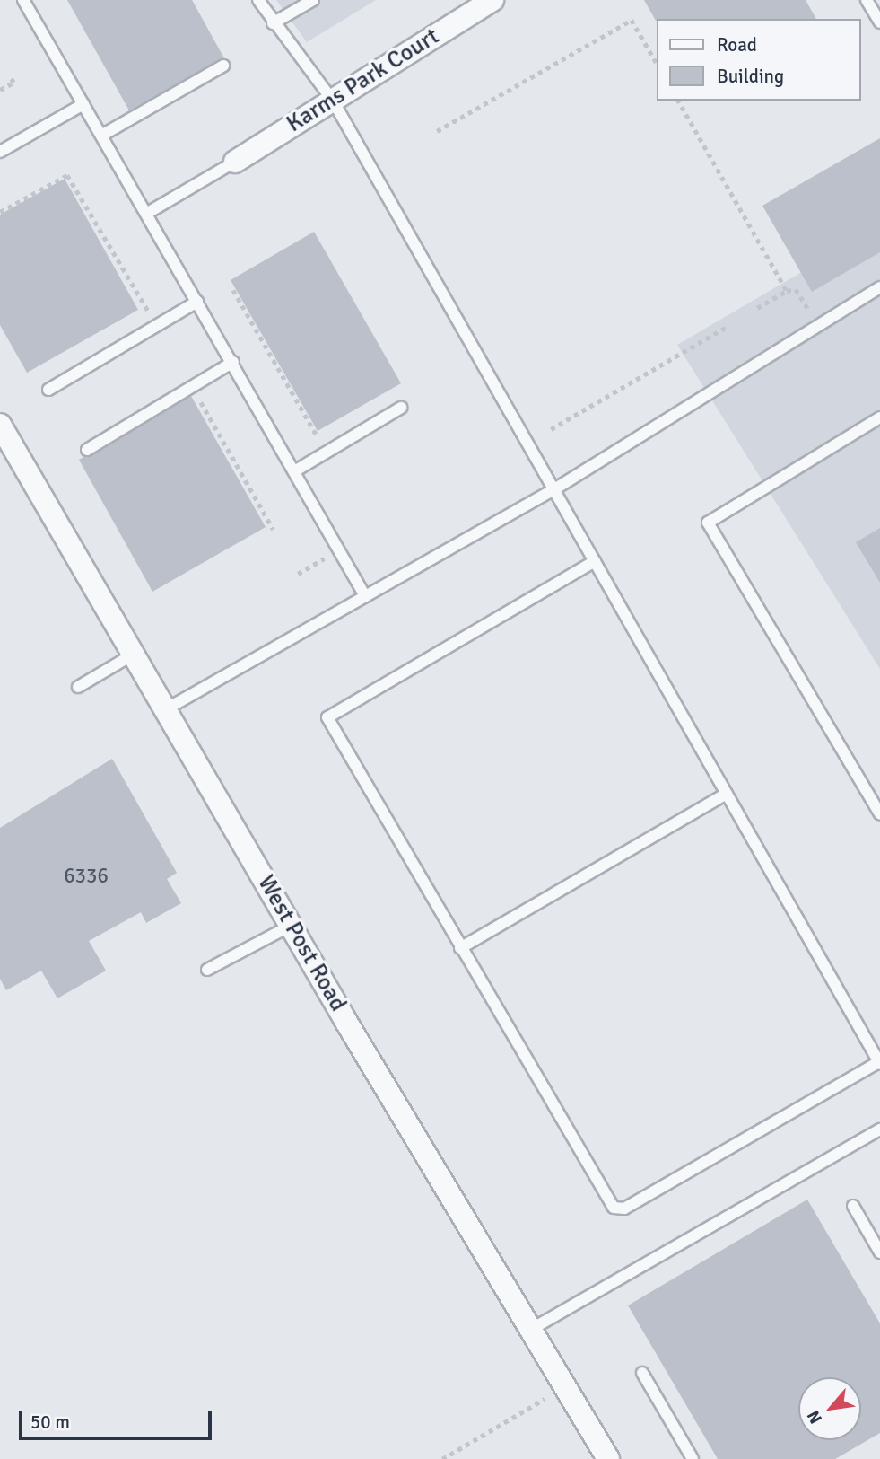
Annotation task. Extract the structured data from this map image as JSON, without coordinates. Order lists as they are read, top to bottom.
{
  "streets": {
    "street": ["Karms Park Court", "West Post Road"]
  },
  "house_numbers": ["6336"],
  "legend": ["Road", "Building"],
  "scale_bar": "50 m",
  "north": "bottom left"
}
